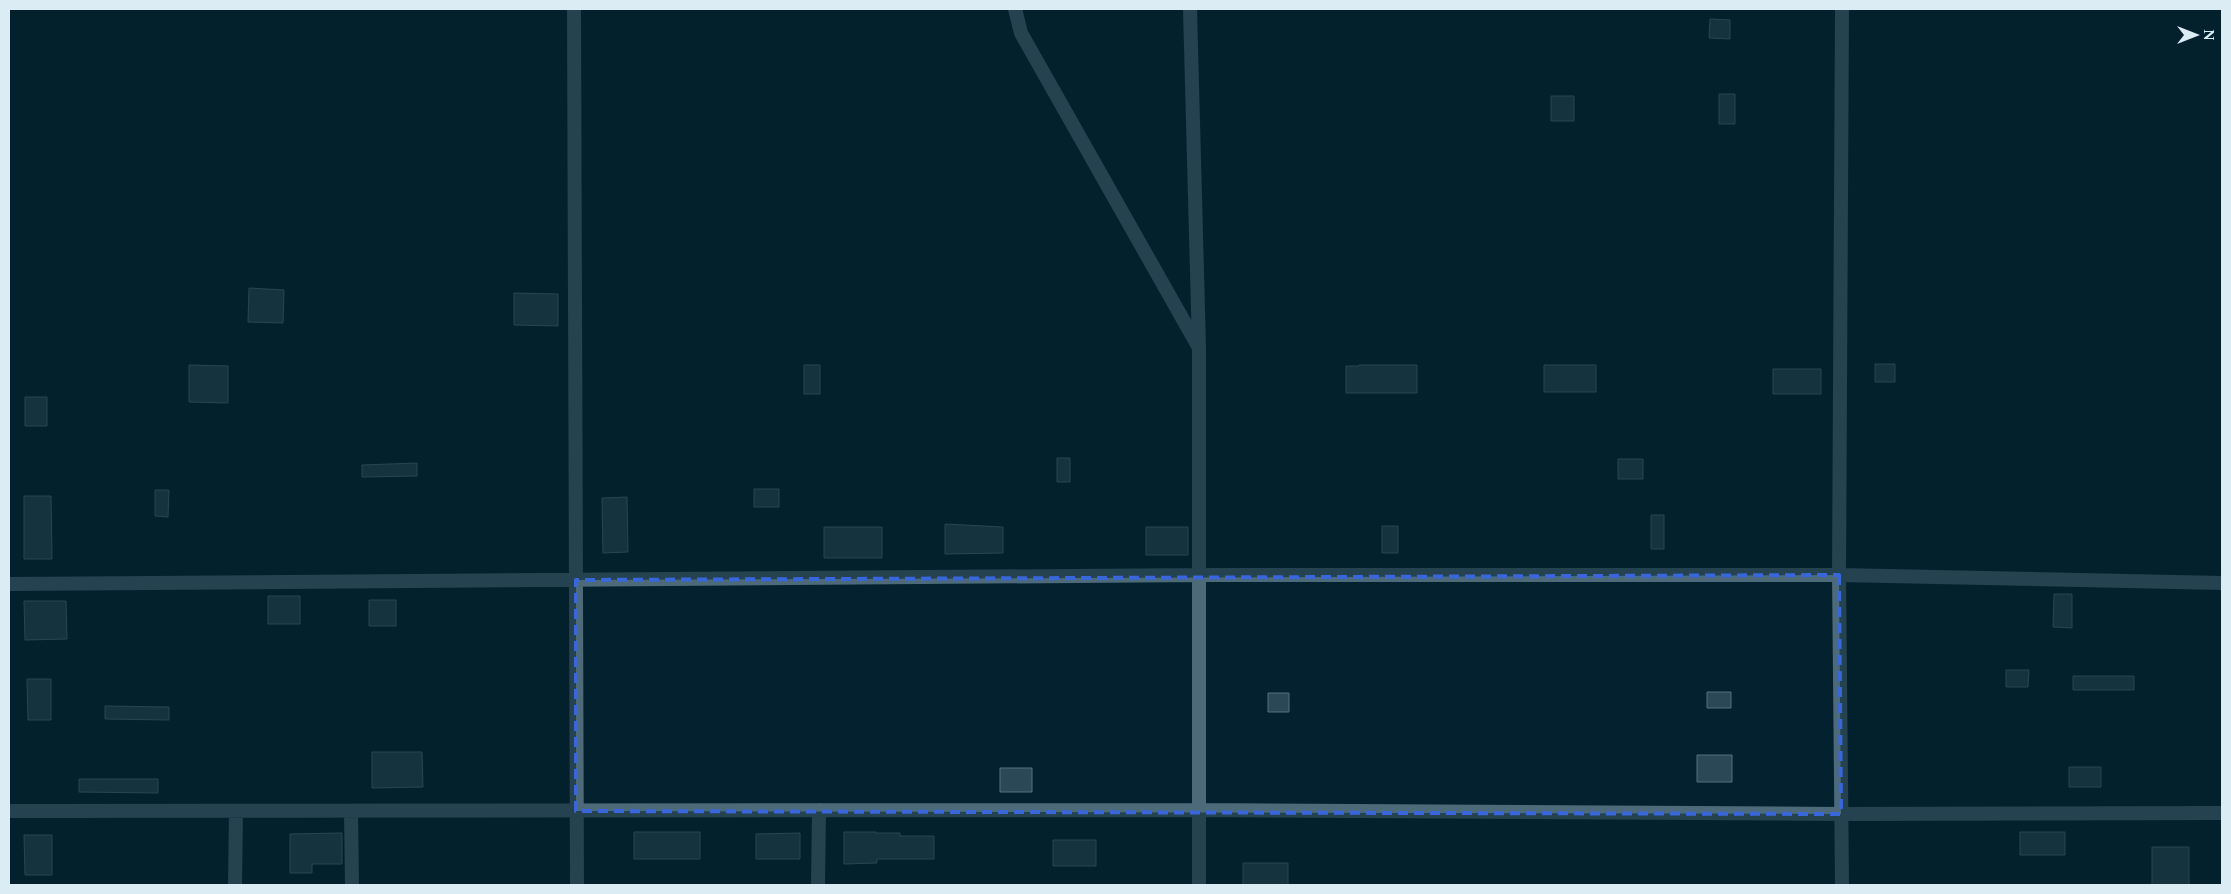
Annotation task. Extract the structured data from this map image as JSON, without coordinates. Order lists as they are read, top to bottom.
{
  "north": "right"
}
